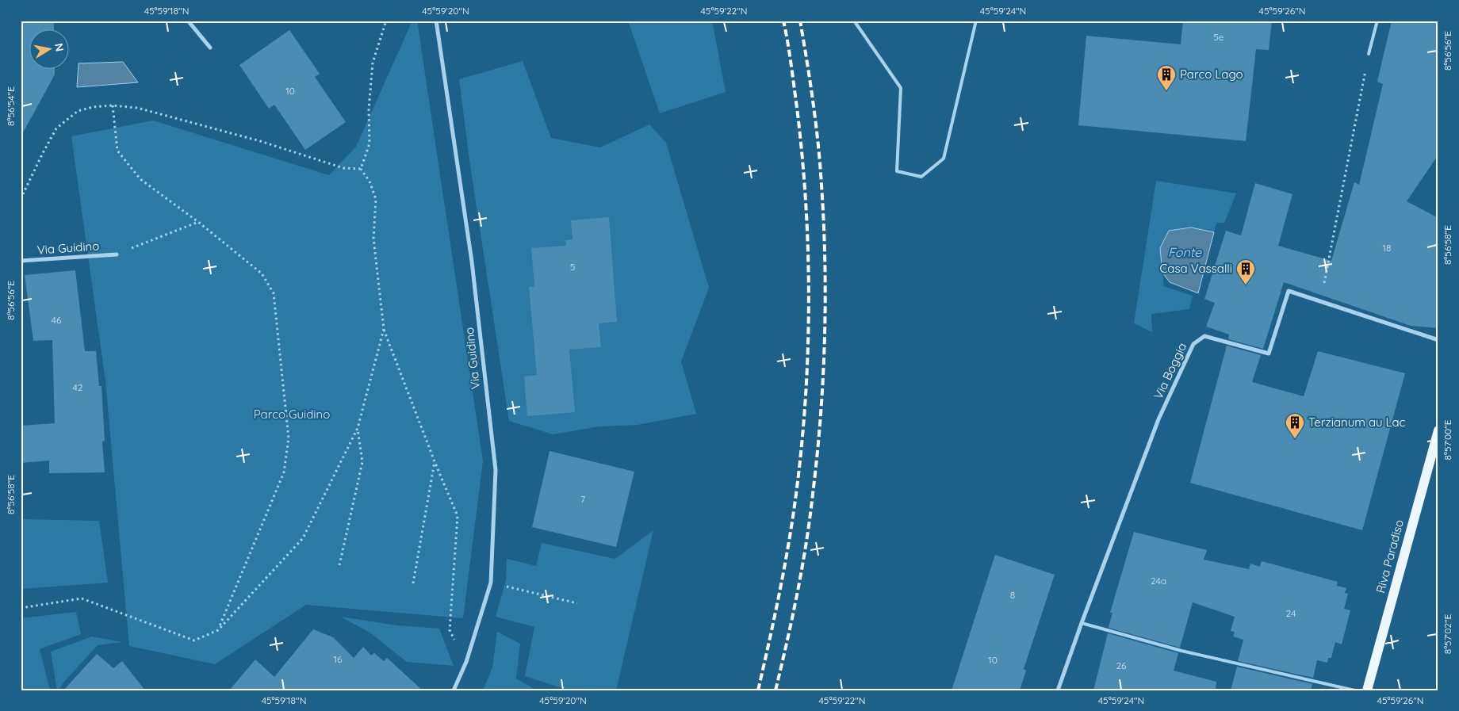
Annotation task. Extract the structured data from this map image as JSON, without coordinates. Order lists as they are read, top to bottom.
{
  "streets": {
    "main road": ["Riva Paradiso"],
    "street": ["Via Guidino", "Via Boggia"]
  },
  "water": ["Fonte"],
  "parks": ["Parco Guidino"],
  "places": {
    "building": ["Parco Lago", "Casa Vassalli", "Terzianum au Lac"]
  },
  "house_numbers": [
    "5e",
    "10",
    "18",
    "5",
    "46",
    "42",
    "7",
    "24a",
    "8",
    "24",
    "16",
    "10",
    "26"
  ],
  "north": "right",
  "coordinates": [
    "45°59'18\"N",
    "45°59'20\"N",
    "45°59'22\"N",
    "45°59'24\"N",
    "45°59'26\"N",
    "8°56'56\"E",
    "8°56'54\"E",
    "8°56'58\"E",
    "8°57'00\"E",
    "8°57'02\"E"
  ]
}
